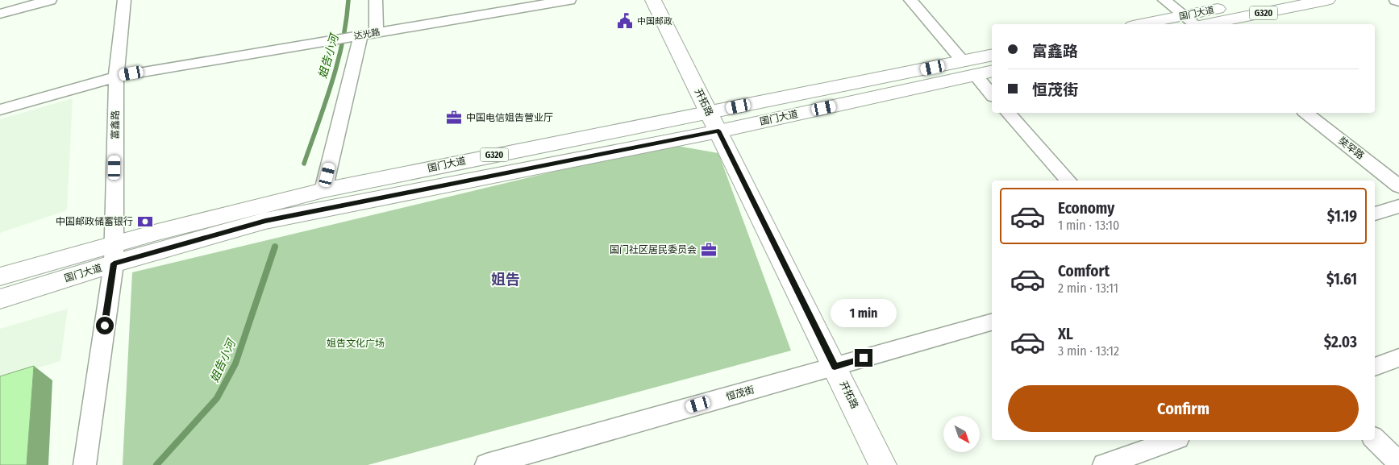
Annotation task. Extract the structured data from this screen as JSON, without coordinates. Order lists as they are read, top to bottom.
{
  "streets": {
    "main road": ["国门大道", "G320", "开拓路"],
    "street": [
      "达光路",
      "富鑫路",
      "奘罕路",
      "恒茂街"
    ]
  },
  "crossings": [
    ["国门大道", "开拓路"],
    ["国门大道", "富鑫路"],
    ["达光路", "富鑫路"],
    ["开拓路", "恒茂街"]
  ],
  "districts": ["姐告"],
  "water": ["姐告小河"],
  "parks": ["姐告文化广场"],
  "places": {
    "public building": ["中国邮政"],
    "office": ["中国电信姐告营业厅", "国门社区居民委员会"],
    "bank": ["中国邮政储蓄银行"]
  },
  "north": "bottom right",
  "page": {
    "banner": ["富鑫路", "恒茂街"],
    "list": [
      {
        "name": "Economy",
        "note": "1 min · 13:10",
        "value": "$1.19"
      },
      {
        "name": "Comfort",
        "note": "2 min · 13:11",
        "value": "$1.61"
      },
      {
        "name": "XL",
        "note": "3 min · 13:12",
        "value": "$2.03"
      }
    ],
    "bubble": "1 min",
    "buttons": "Confirm"
  }
}
